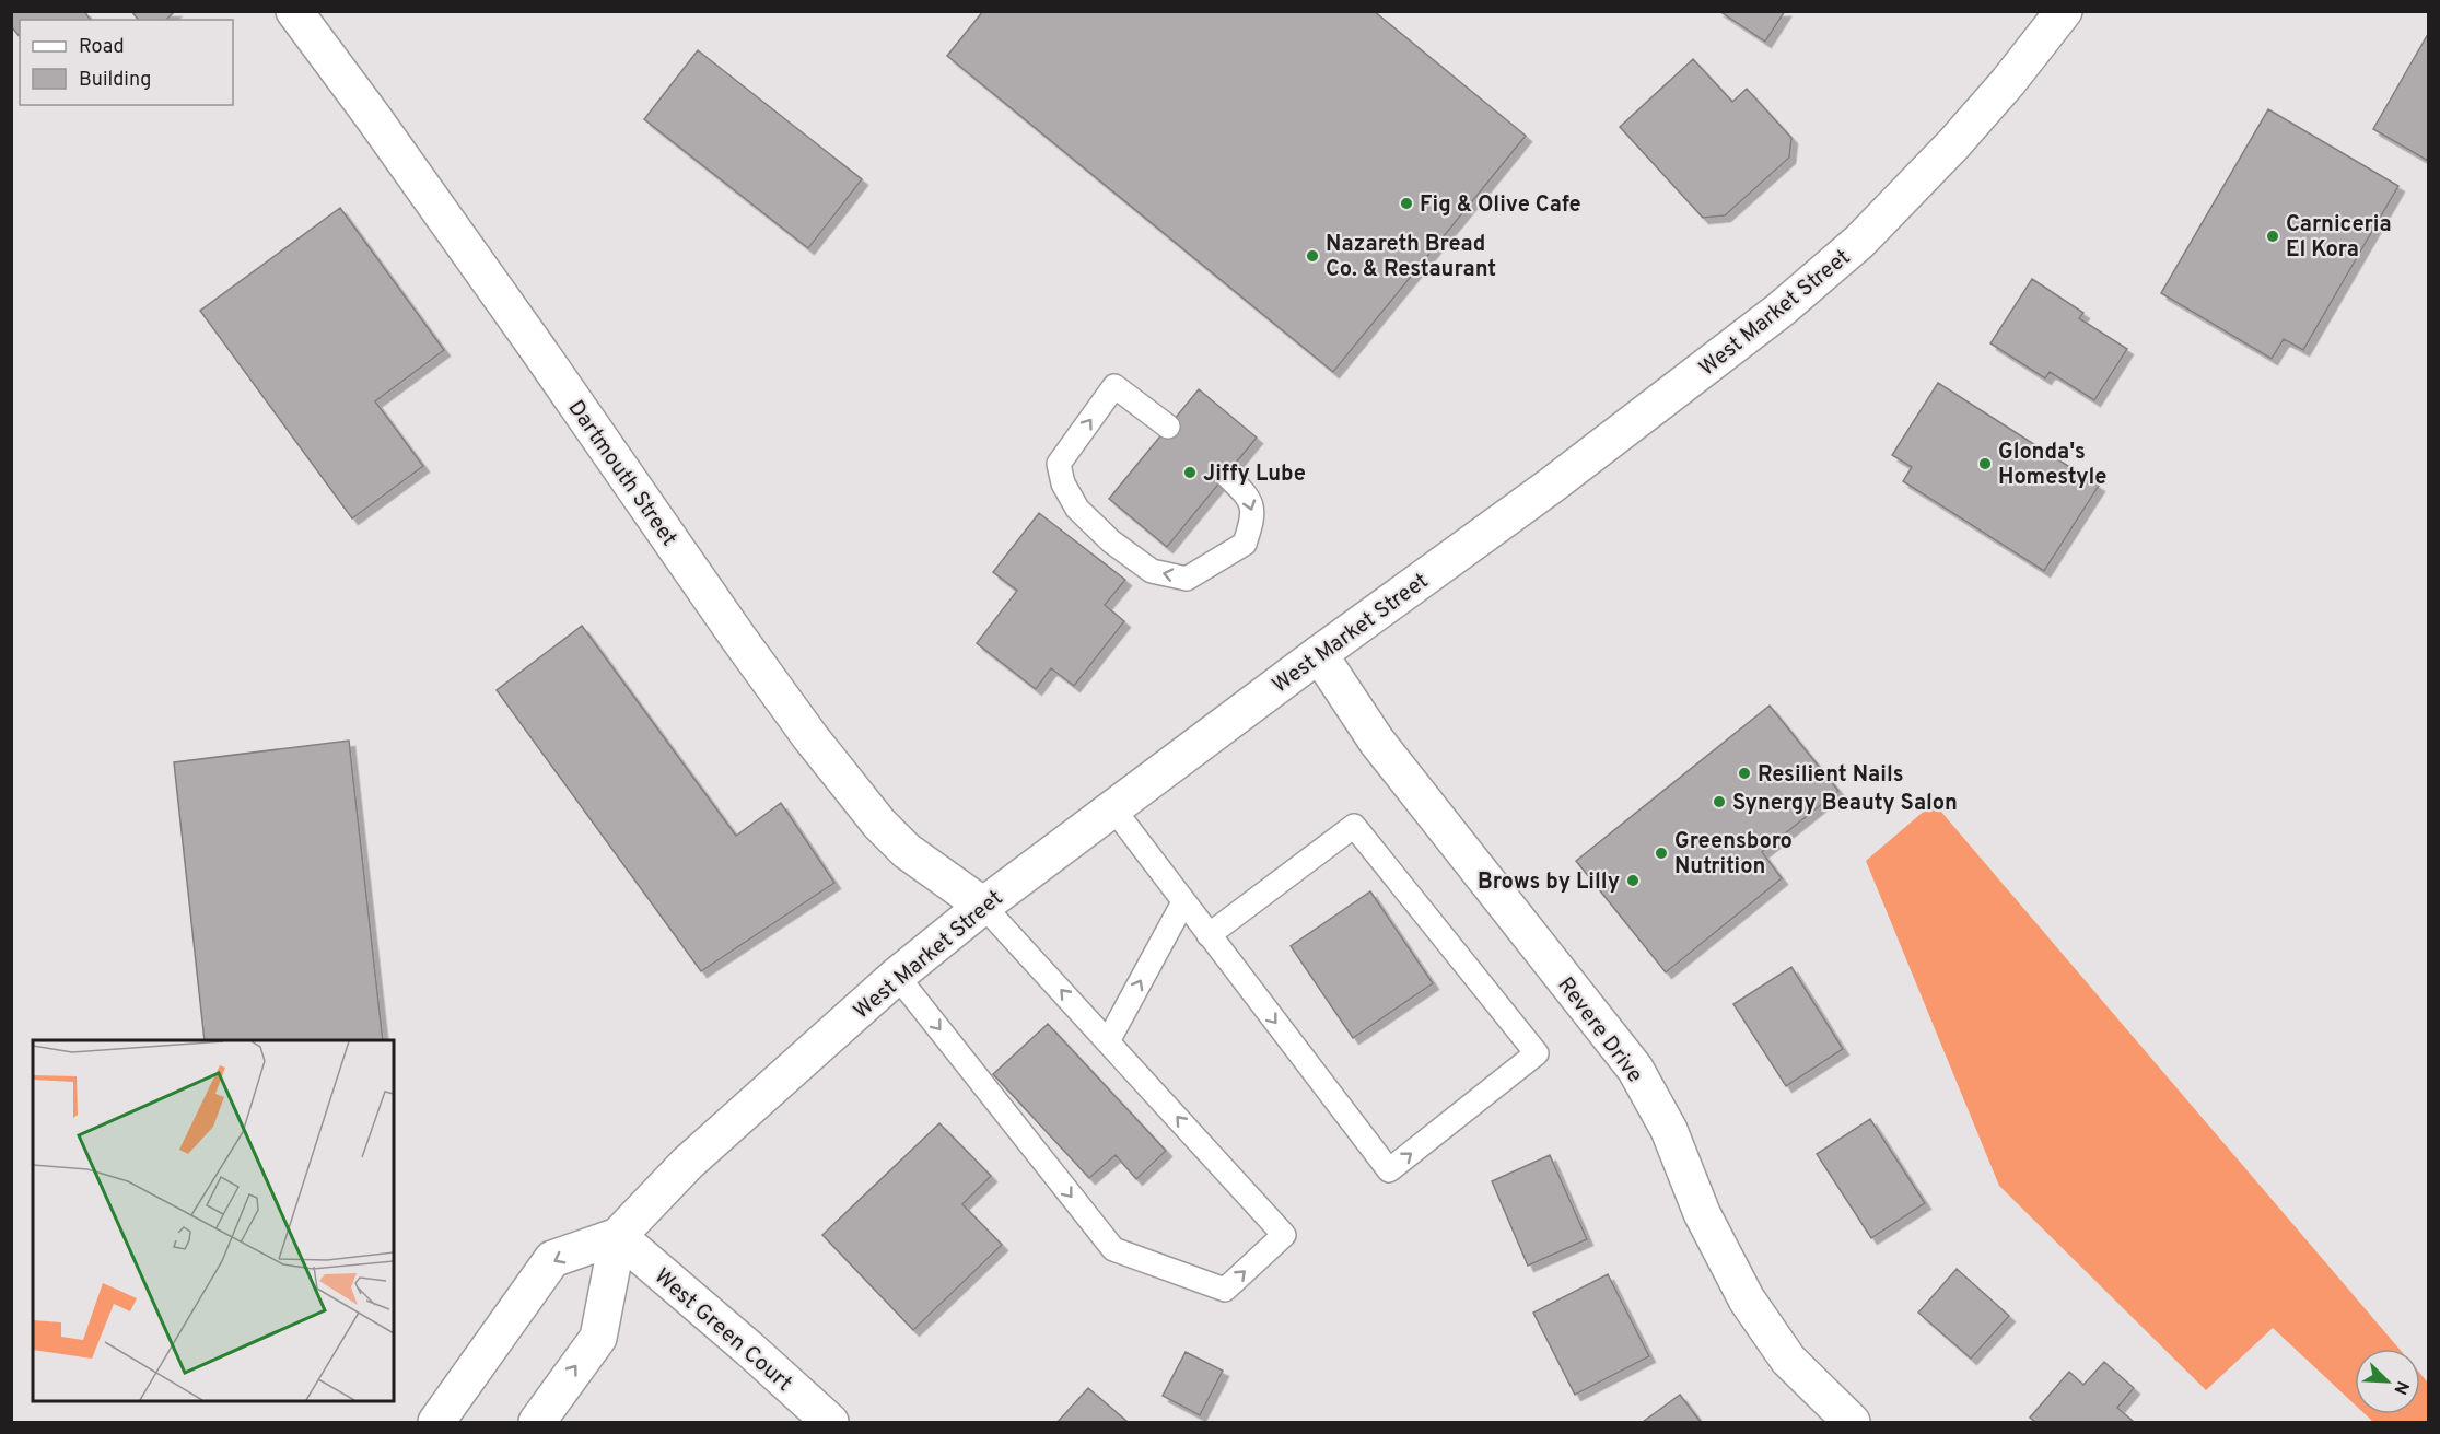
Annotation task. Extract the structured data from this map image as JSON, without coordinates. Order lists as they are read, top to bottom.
{
  "streets": {
    "main road": [
      "West Market Street",
      "Dartmouth Street",
      "Revere Drive",
      "West Green Court"
    ]
  },
  "crossings": [
    ["West Market Street", "Dartmouth Street"],
    ["West Market Street", "Revere Drive"],
    ["West Market Street", "West Green Court"]
  ],
  "places": [
    "Fig & Olive Cafe",
    "Carniceria El Kora",
    "Nazareth Bread Co. & Restaurant",
    "Glonda's Homestyle",
    "Jiffy Lube",
    "Resilient Nails",
    "Synergy Beauty Salon",
    "Greensboro Nutrition",
    "Brows by Lilly"
  ],
  "legend": ["Road", "Building"],
  "north": "bottom right"
}
